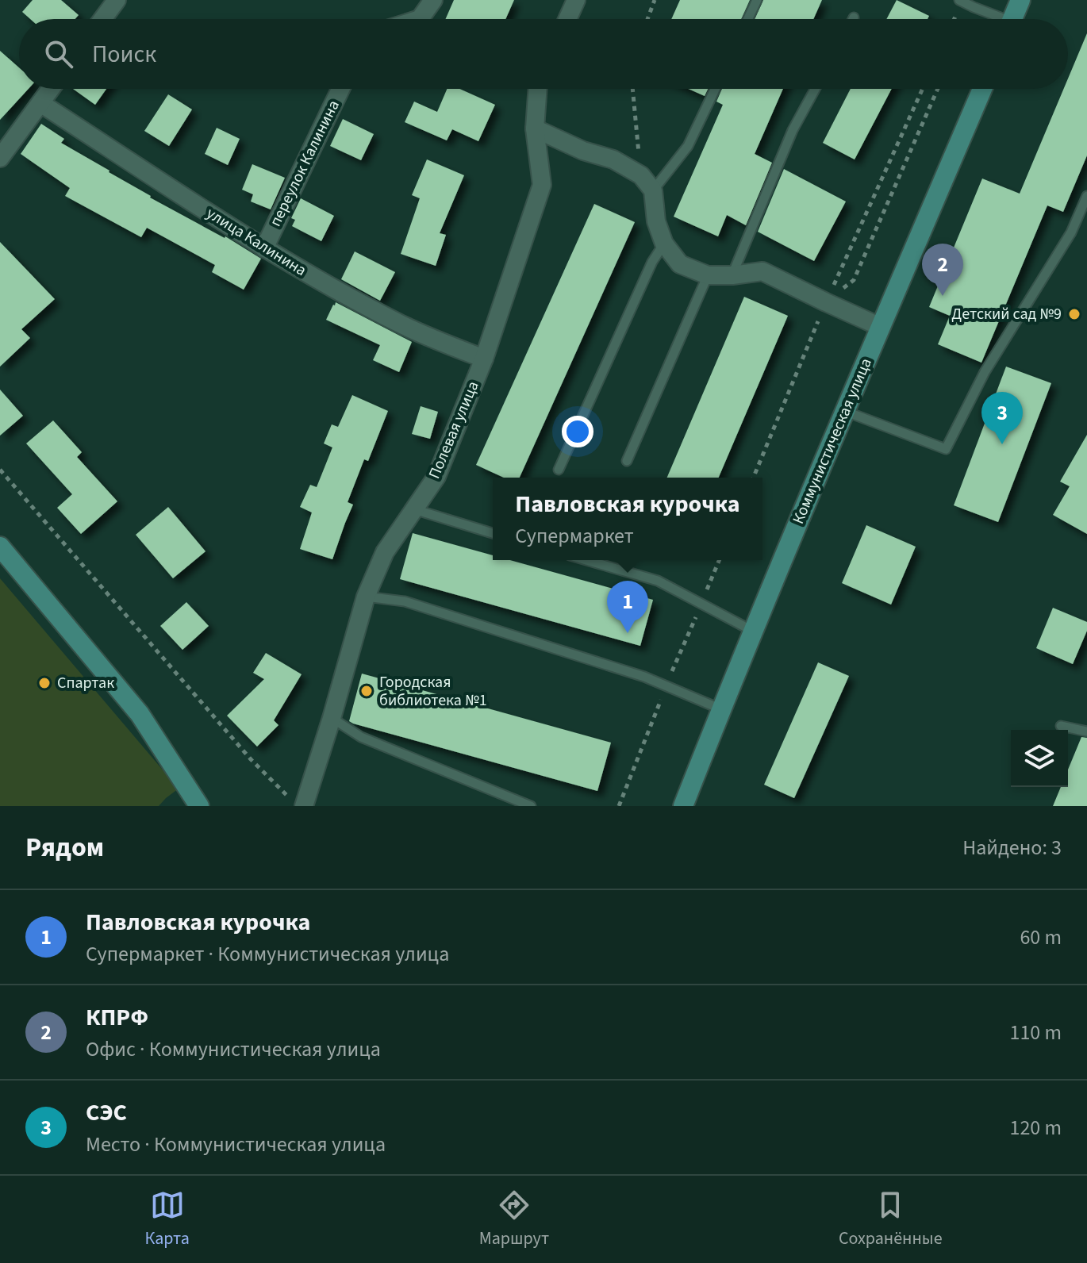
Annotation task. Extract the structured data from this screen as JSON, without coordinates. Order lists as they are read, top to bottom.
{
  "streets": {
    "main road": ["Коммунистическая улица"],
    "street": ["переулок Калинина", "улица Калинина", "Полевая улица"]
  },
  "crossings": [
    ["переулок Калинина", "улица Калинина"],
    ["улица Калинина", "Полевая улица"]
  ],
  "places": ["Детский сад №9", "Спартак", "Городская библиотека №1"],
  "page": {
    "search": "Поиск",
    "pins": ["2", "3", "1"],
    "popup": ["Павловская курочка", "Супермаркет"],
    "heading": ["Рядом", "Найдено: 3"],
    "list": [
      {
        "mark": "1",
        "name": "Павловская курочка",
        "note": "Супермаркет · Коммунистическая улица",
        "value": "60 m"
      },
      {
        "mark": "2",
        "name": "КПРФ",
        "note": "Офис · Коммунистическая улица",
        "value": "110 m"
      },
      {
        "mark": "3",
        "name": "СЭС",
        "note": "Место · Коммунистическая улица",
        "value": "120 m"
      }
    ],
    "nav": ["Карта", "Маршрут", "Сохранённые"]
  }
}
